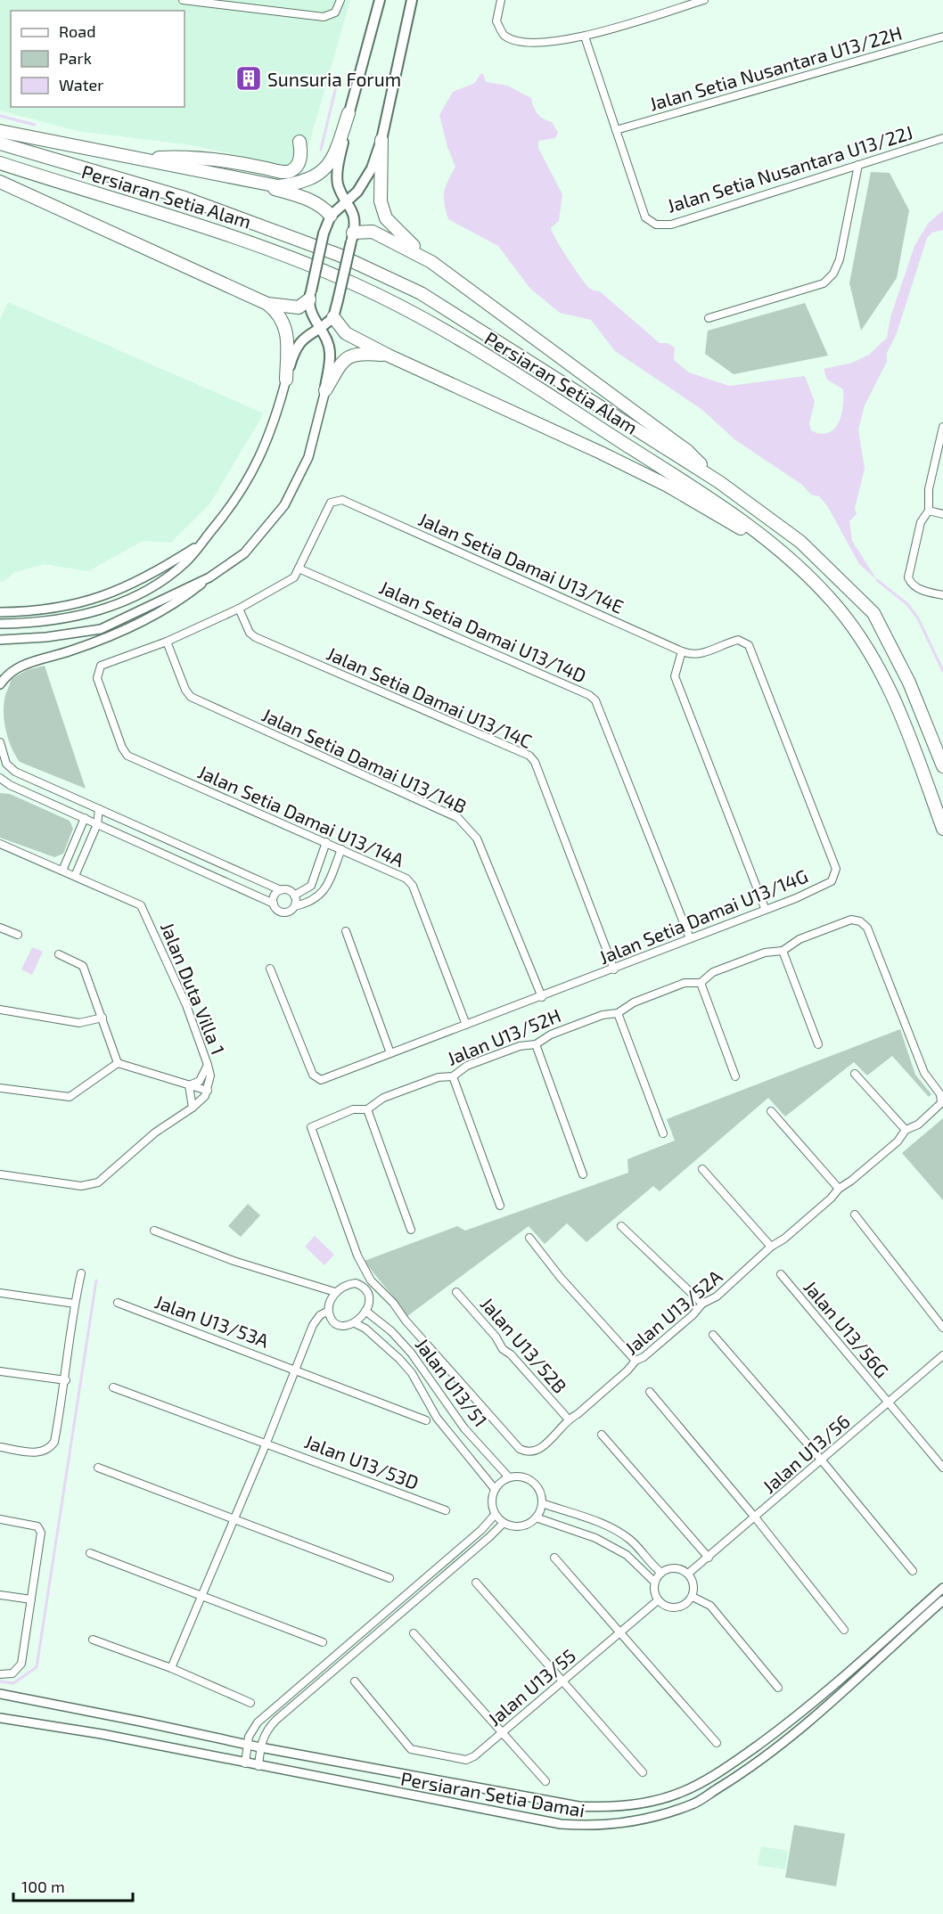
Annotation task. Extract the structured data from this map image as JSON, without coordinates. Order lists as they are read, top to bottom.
{
  "streets": {
    "highway": ["Persiaran Setia Alam"],
    "street": [
      "Jalan Setia Nusantara U13/22H",
      "Jalan Setia Nusantara U13/22J",
      "Jalan Setia Damai U13/14E",
      "Jalan Setia Damai U13/14D",
      "Jalan Setia Damai U13/14C",
      "Jalan Setia Damai U13/14B",
      "Jalan Setia Damai U13/14A",
      "Jalan Setia Damai U13/14G",
      "Jalan Duta Villa 1",
      "Jalan U13/52H",
      "Jalan U13/52A",
      "Jalan U13/53A",
      "Jalan U13/56G",
      "Jalan U13/52B",
      "Jalan U13/51",
      "Jalan U13/56",
      "Jalan U13/53D",
      "Jalan U13/55",
      "Persiaran Setia Damai"
    ]
  },
  "crossings": [
    ["Jalan Setia Nusantara U13/22H", "Jalan Setia Nusantara U13/22J"],
    ["Jalan Setia Damai U13/14E", "Jalan Setia Damai U13/14D"],
    ["Jalan Setia Damai U13/14E", "Jalan Setia Damai U13/14G"],
    ["Jalan Setia Damai U13/14D", "Jalan Setia Damai U13/14G"],
    ["Jalan Setia Damai U13/14C", "Jalan Setia Damai U13/14G"],
    ["Jalan Setia Damai U13/14B", "Jalan Setia Damai U13/14A"],
    ["Jalan Setia Damai U13/14B", "Jalan Setia Damai U13/14G"],
    ["Jalan Setia Damai U13/14A", "Jalan Setia Damai U13/14G"],
    ["Jalan U13/52H", "Jalan U13/52A"],
    ["Jalan U13/52A", "Jalan U13/52B"],
    ["Jalan U13/56G", "Jalan U13/56"],
    ["Jalan U13/56", "Jalan U13/55"]
  ],
  "places": {
    "building": ["Sunsuria Forum"]
  },
  "legend": ["Road", "Park", "Water"],
  "scale_bar": "100 m"
}
